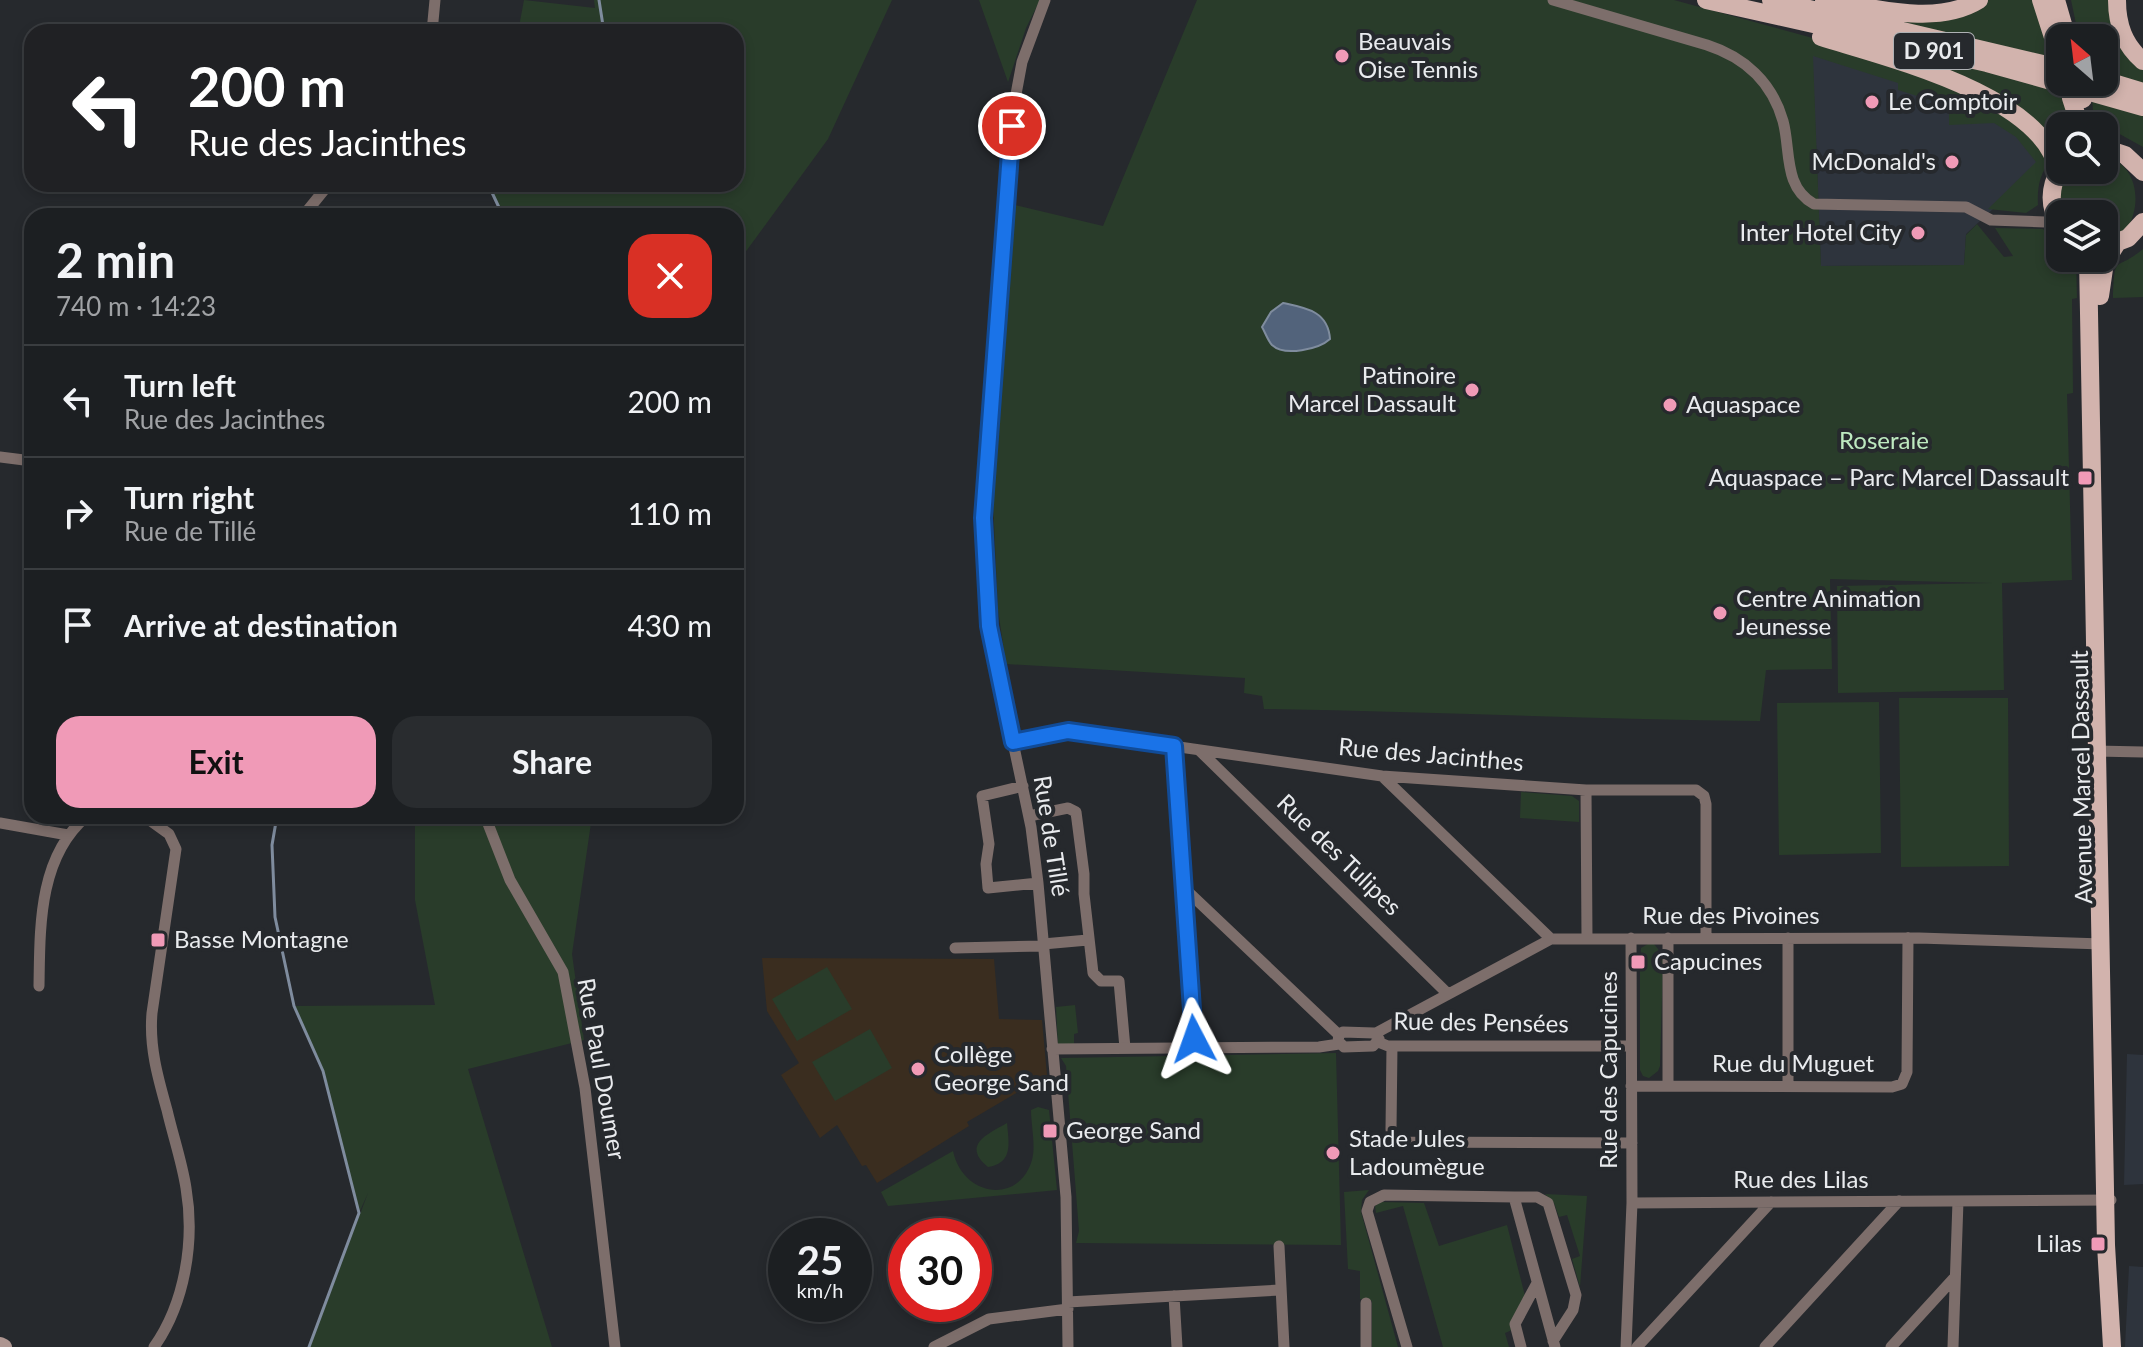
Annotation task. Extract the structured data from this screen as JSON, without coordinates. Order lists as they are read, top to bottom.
{
  "streets": {
    "main road": ["D 901", "Avenue Marcel Dassault"],
    "street": [
      "Rue des Jacinthes",
      "Rue de Tillé",
      "Rue des Tulipes",
      "Rue des Pivoines",
      "Rue des Pensées",
      "Rue du Muguet",
      "Rue Paul Doumer",
      "Rue des Capucines",
      "Rue des Lilas"
    ]
  },
  "crossings": [
    ["Rue des Jacinthes", "Rue de Tillé"],
    ["Rue des Jacinthes", "Rue des Tulipes"],
    ["Rue des Jacinthes", "Rue des Pivoines"],
    ["Avenue Marcel Dassault", "Rue des Pivoines"],
    ["Avenue Marcel Dassault", "Rue des Lilas"],
    ["Rue de Tillé", "Rue des Pensées"],
    ["Rue des Tulipes", "Rue des Pivoines"],
    ["Rue des Pivoines", "Rue des Pensées"],
    ["Rue des Pivoines", "Rue du Muguet"],
    ["Rue des Pivoines", "Rue des Capucines"],
    ["Rue des Pensées", "Rue des Capucines"],
    ["Rue du Muguet", "Rue des Capucines"],
    ["Rue des Capucines", "Rue des Lilas"]
  ],
  "parks": ["Roseraie"],
  "places": {
    "other": [
      "Beauvais Oise Tennis",
      "Le Comptoir",
      "McDonald's",
      "Inter Hotel City",
      "Patinoire Marcel Dassault",
      "Aquaspace",
      "Centre Animation Jeunesse",
      "Collège George Sand",
      "Stade Jules Ladoumègue"
    ],
    "transit": [
      "Aquaspace – Parc Marcel Dassault",
      "Basse Montagne",
      "Capucines",
      "George Sand",
      "Lilas"
    ]
  },
  "north": "top left",
  "page": {
    "turn": ["200 m", "Rue des Jacinthes"],
    "heading": ["2 min", "740 m · 14:23"],
    "list": [
      {
        "name": "Turn left",
        "note": "Rue des Jacinthes",
        "value": "200 m"
      },
      {
        "name": "Turn right",
        "note": "Rue de Tillé",
        "value": "110 m"
      },
      {
        "name": "Arrive at destination",
        "value": "430 m"
      }
    ],
    "buttons": ["Exit", "Share"],
    "speed": "25 km/h",
    "limit": "30"
  }
}
